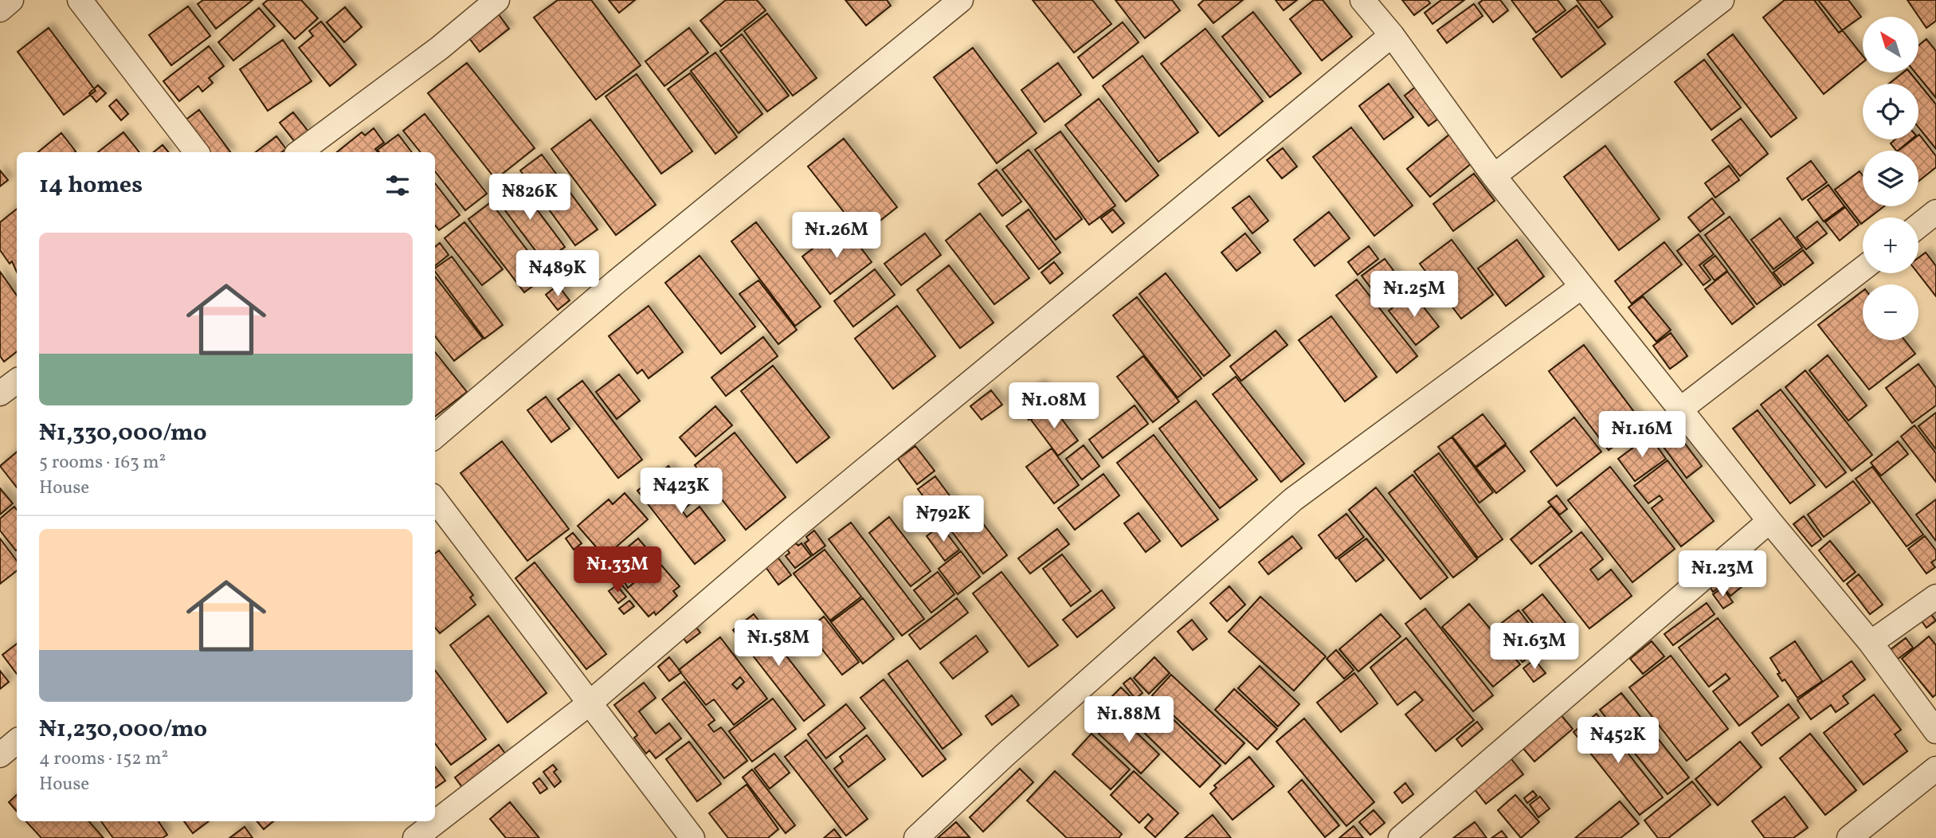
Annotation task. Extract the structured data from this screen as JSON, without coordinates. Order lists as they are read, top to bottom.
{
  "north": "top left",
  "page": {
    "map_buttons": ["+", "−"],
    "heading": "14 homes",
    "price": [
      "₦826K",
      "₦1.26M",
      "₦489K",
      "₦1.25M",
      "₦1.08M",
      "₦1.16M",
      "₦423K",
      "₦792K",
      "₦1.33M",
      "₦1.23M",
      "₦1.58M",
      "₦1.63M",
      "₦1.88M",
      "₦452K"
    ],
    "list": [
      {
        "name": "₦1,330,000/mo",
        "note": "5 rooms · 163 m² · House"
      },
      {
        "name": "₦1,230,000/mo",
        "note": "4 rooms · 152 m² · House"
      }
    ]
  }
}
